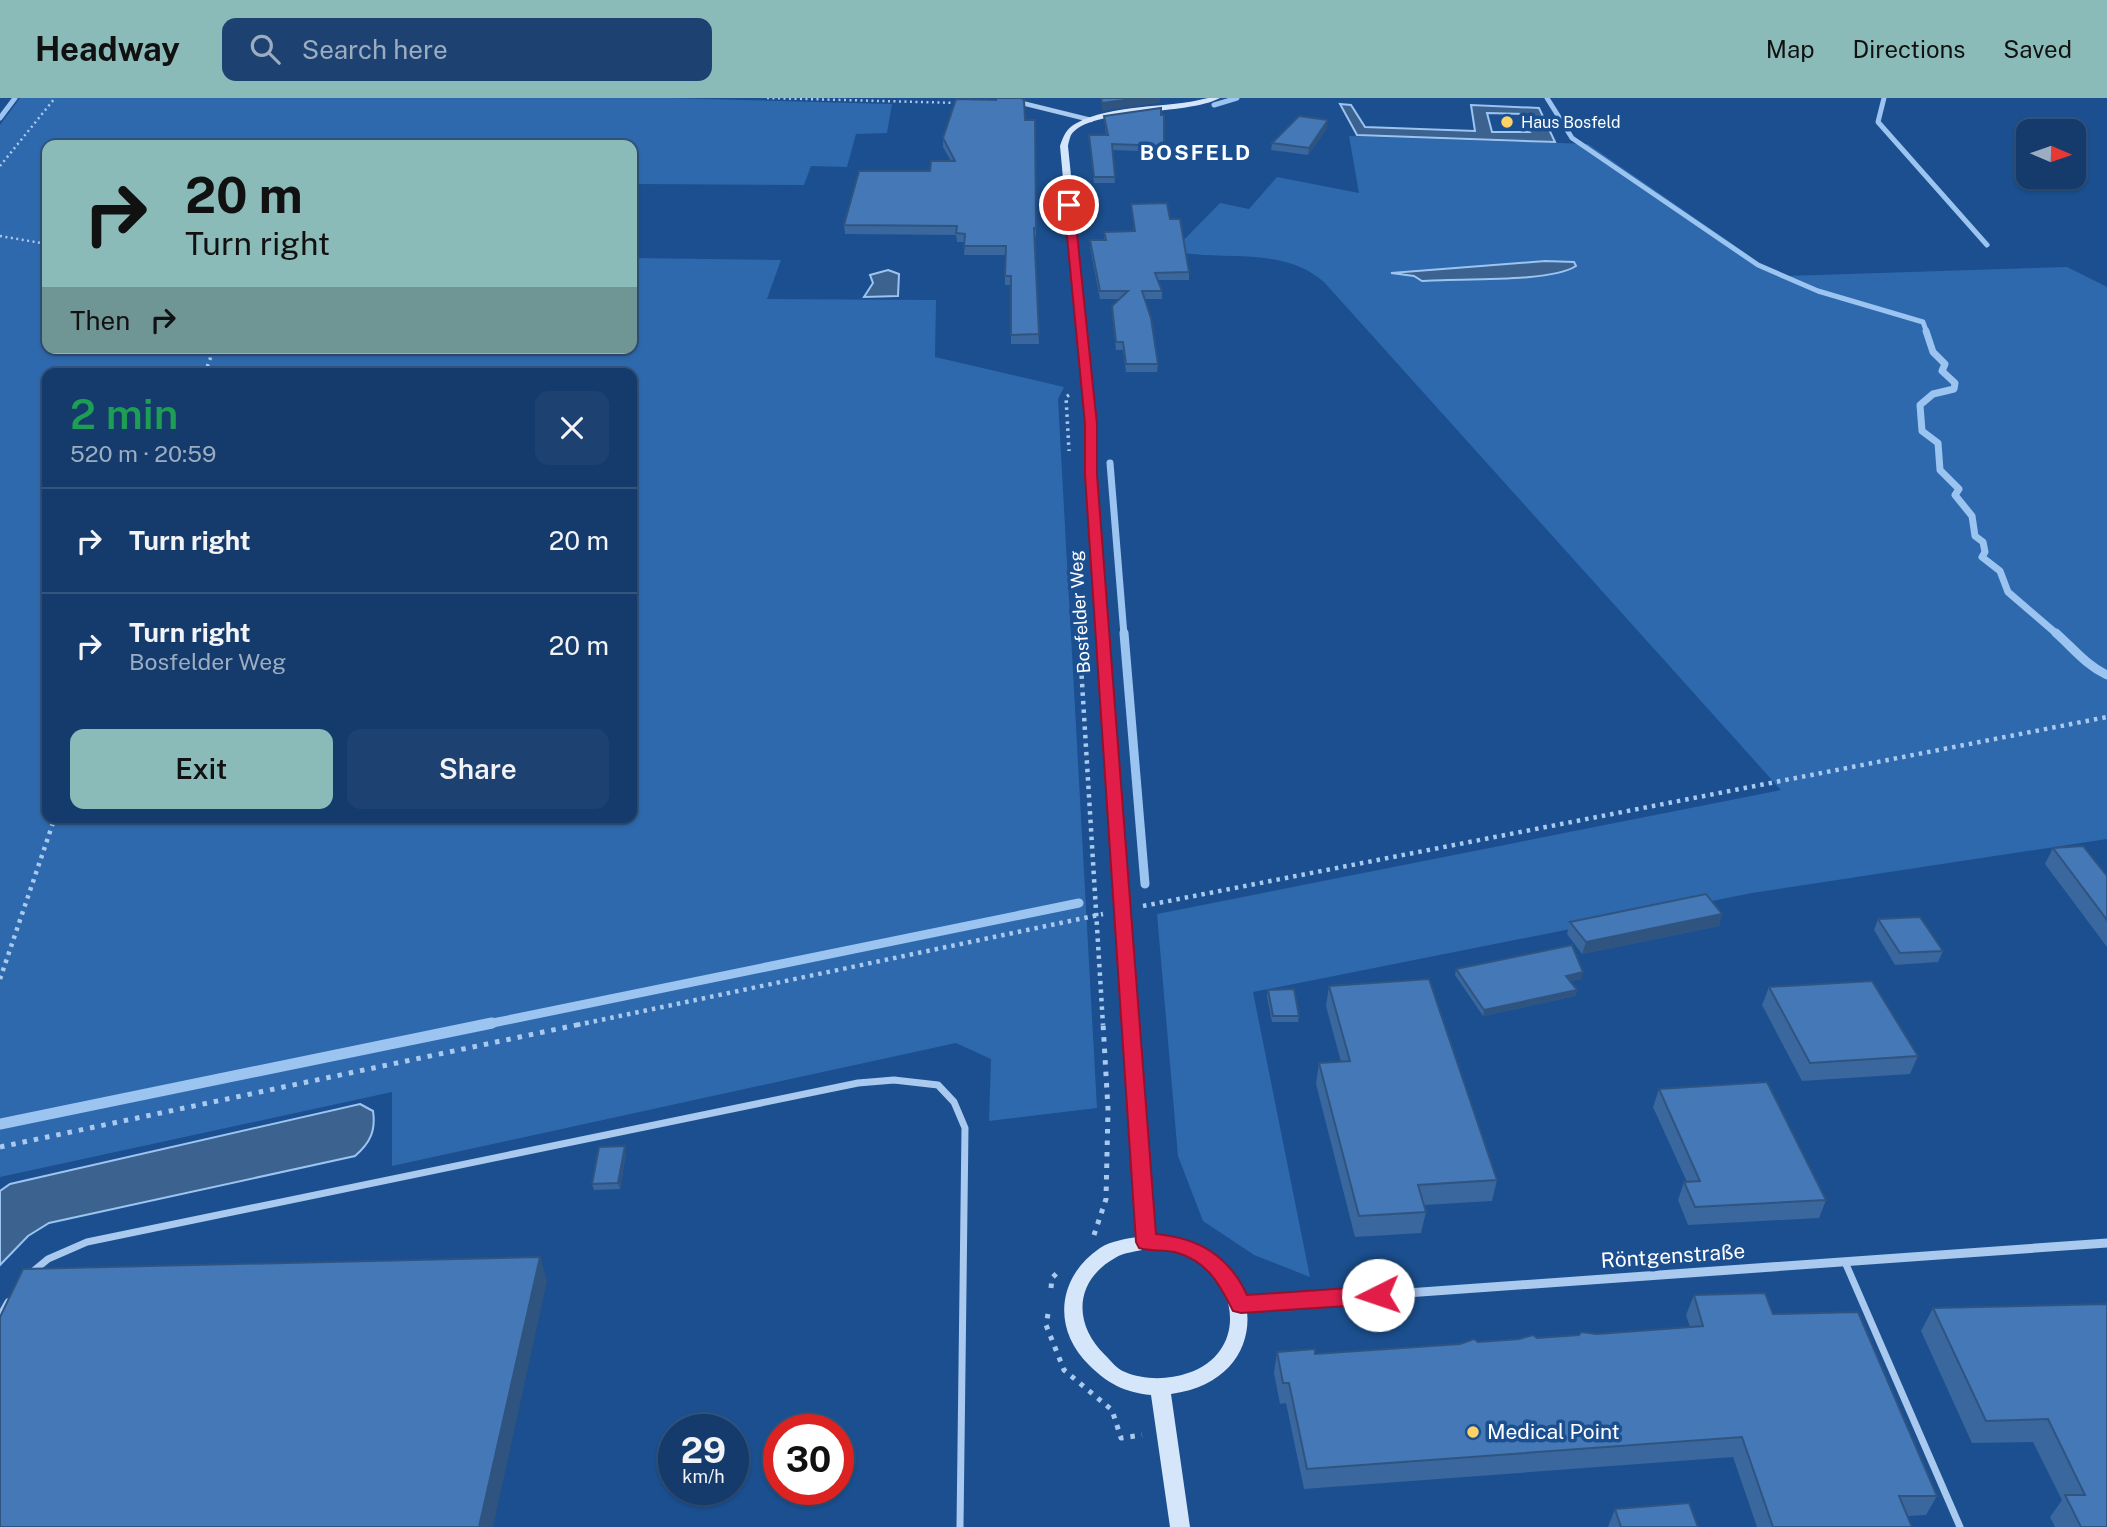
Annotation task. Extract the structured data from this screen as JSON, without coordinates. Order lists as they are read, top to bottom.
{
  "streets": {
    "street": ["Bosfelder Weg", "Röntgenstraße"]
  },
  "crossings": [
    ["Bosfelder Weg", "Röntgenstraße"]
  ],
  "districts": ["BOSFELD"],
  "places": ["Haus Bosfeld", "Medical Point"],
  "north": "right",
  "page": {
    "header": "Headway",
    "search": "Search here",
    "nav": ["Map", "Directions", "Saved"],
    "turn": ["20 m", "Turn right"],
    "then": "Then",
    "heading": ["2 min", "520 m · 20:59"],
    "list": [
      {
        "name": "Turn right",
        "value": "20 m"
      },
      {
        "name": "Turn right",
        "note": "Bosfelder Weg",
        "value": "20 m"
      }
    ],
    "buttons": ["Exit", "Share"],
    "speed": "29 km/h",
    "limit": "30"
  }
}
